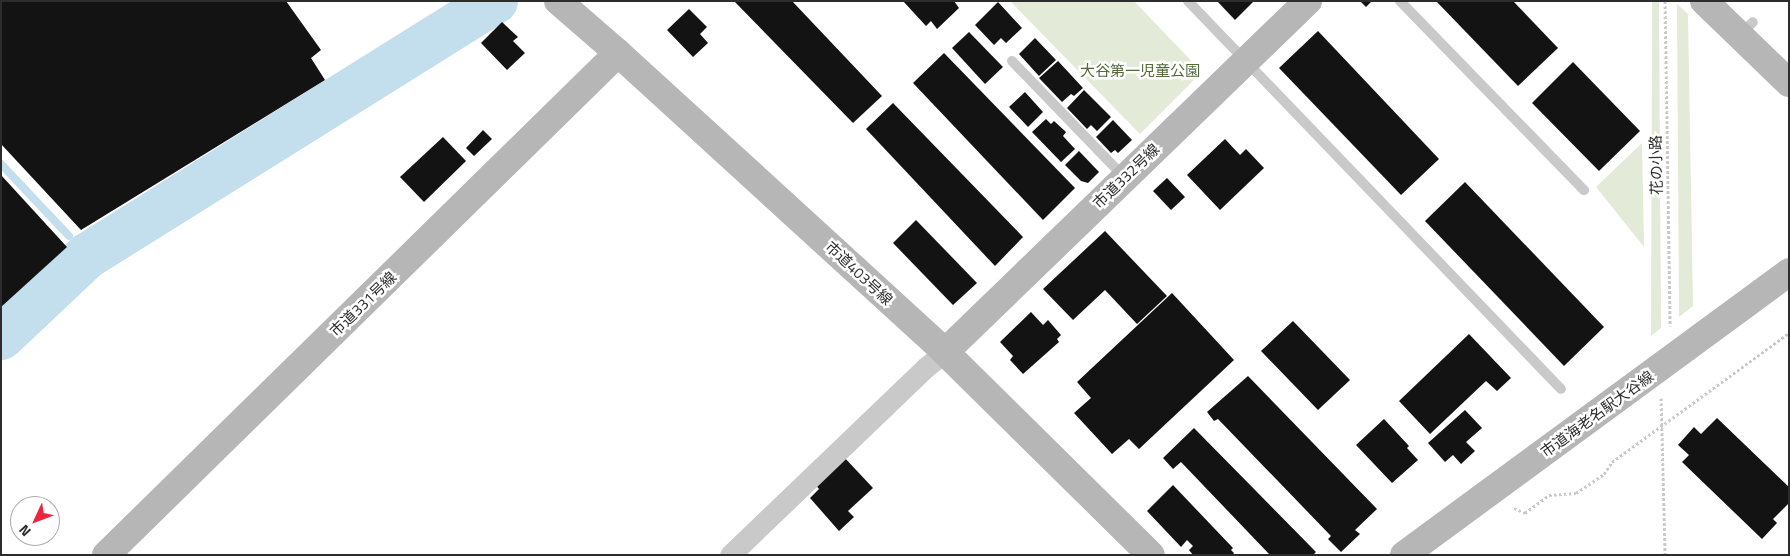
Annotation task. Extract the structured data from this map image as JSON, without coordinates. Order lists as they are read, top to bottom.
{
  "streets": {
    "street": [
      "市道332号線",
      "市道403号線",
      "市道331号線",
      "市道海老名駅大谷線"
    ],
    "path": ["花の小路"]
  },
  "crossings": [
    ["市道332号線", "市道403号線"],
    ["市道403号線", "市道331号線"]
  ],
  "parks": ["大谷第一児童公園"],
  "north": "bottom left"
}
